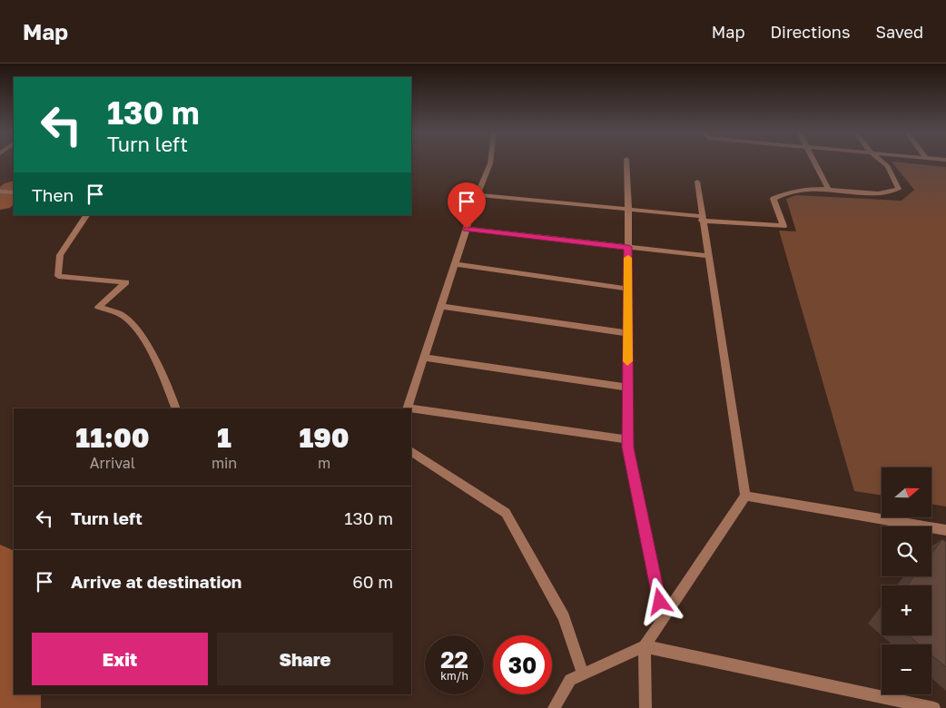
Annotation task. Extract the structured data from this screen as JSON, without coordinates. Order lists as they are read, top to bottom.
{
  "north": "right",
  "page": {
    "header": "Map",
    "nav": ["Map", "Directions", "Saved"],
    "turn": ["130 m", "Turn left"],
    "then": "Then",
    "eta": [
      "11:00",
      "Arrival",
      "1",
      "min",
      "190",
      "m"
    ],
    "map_buttons": ["+", "−"],
    "list": [
      {
        "name": "Turn left",
        "value": "130 m"
      },
      {
        "name": "Arrive at destination",
        "value": "60 m"
      }
    ],
    "buttons": ["Exit", "Share"],
    "speed": "22 km/h",
    "limit": "30"
  }
}
